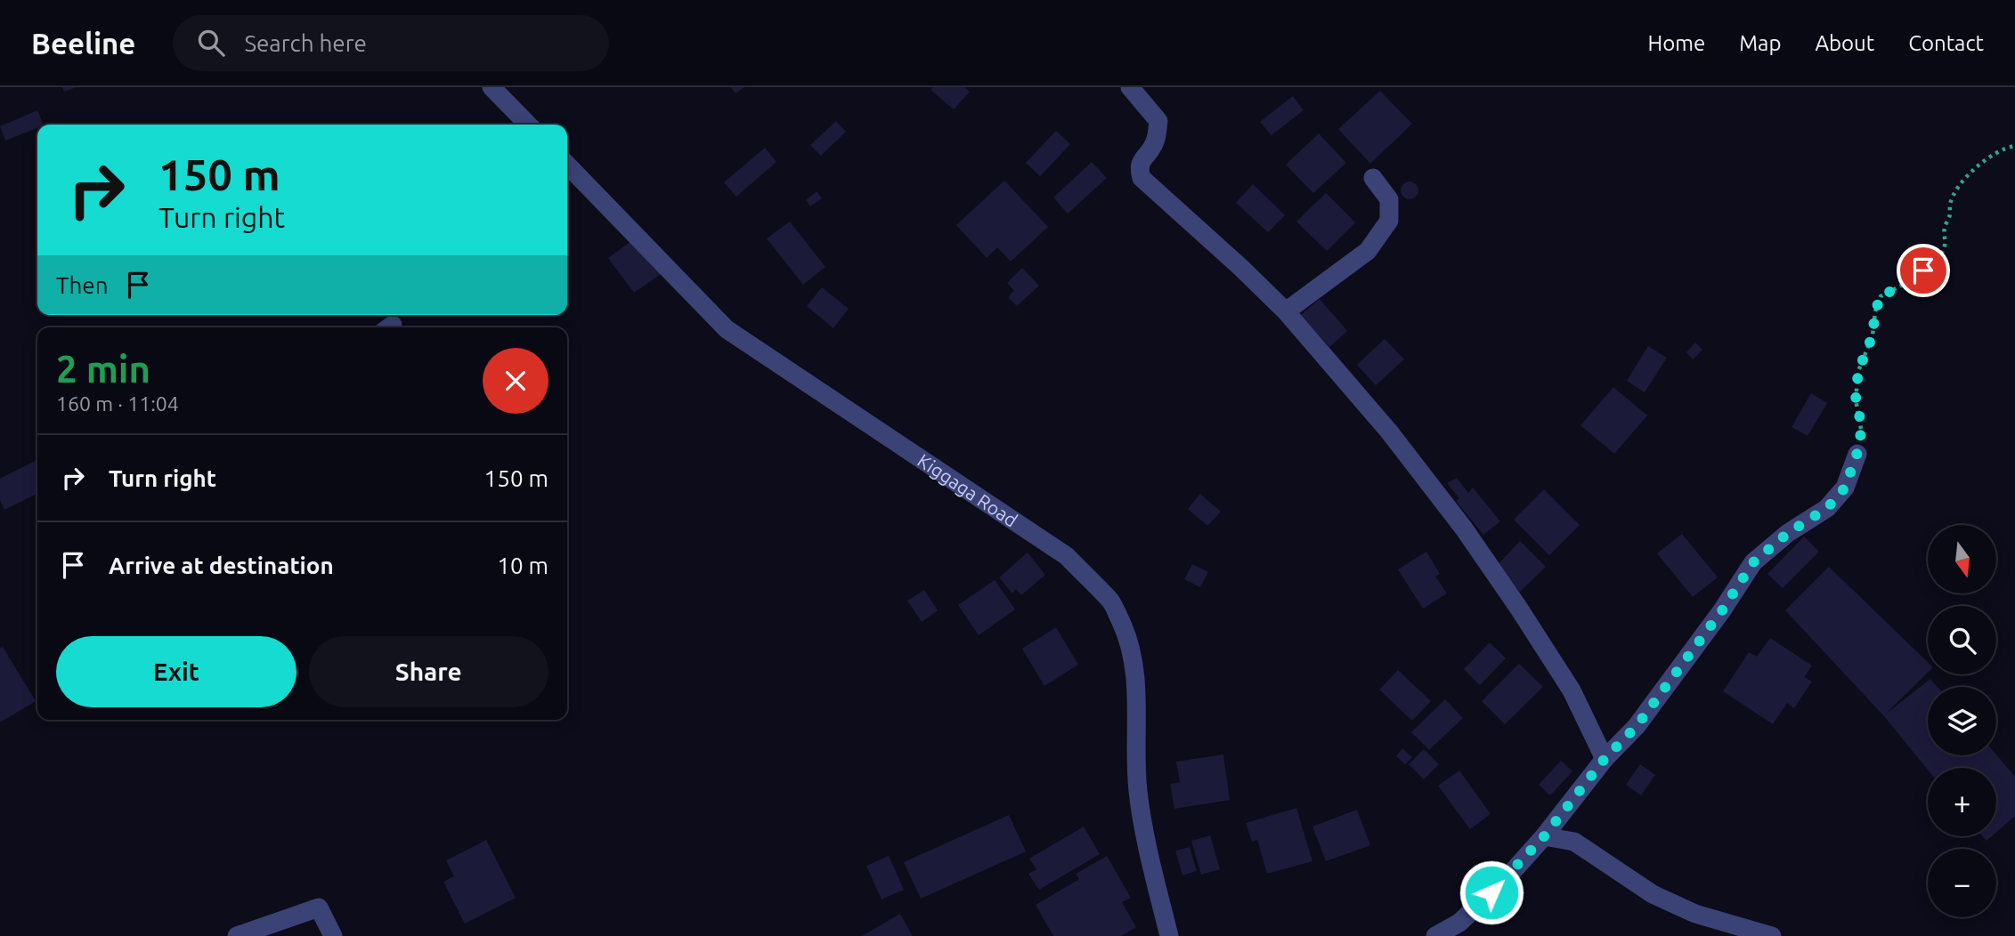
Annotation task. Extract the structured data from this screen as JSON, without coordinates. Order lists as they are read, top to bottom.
{
  "streets": {
    "street": ["Kiggaga Road"]
  },
  "north": "bottom",
  "page": {
    "header": "Beeline",
    "search": "Search here",
    "nav": [
      "Home",
      "Map",
      "About",
      "Contact"
    ],
    "turn": ["150 m", "Turn right"],
    "then": "Then",
    "heading": ["2 min", "160 m · 11:04"],
    "list": [
      {
        "name": "Turn right",
        "value": "150 m"
      },
      {
        "name": "Arrive at destination",
        "value": "10 m"
      }
    ],
    "map_buttons": ["+", "−"],
    "buttons": ["Exit", "Share"]
  }
}
